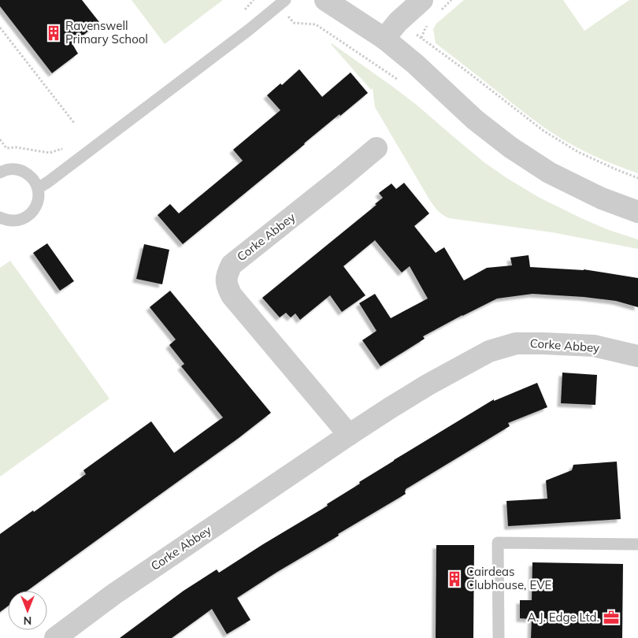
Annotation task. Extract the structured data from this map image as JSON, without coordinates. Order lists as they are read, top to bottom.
{
  "streets": {
    "street": ["Corke Abbey"]
  },
  "places": {
    "building": ["Ravenswell Primary School", "Cairdeas Clubhouse, EVE"],
    "office": ["A.J. Edge Ltd."]
  },
  "north": "bottom"
}
